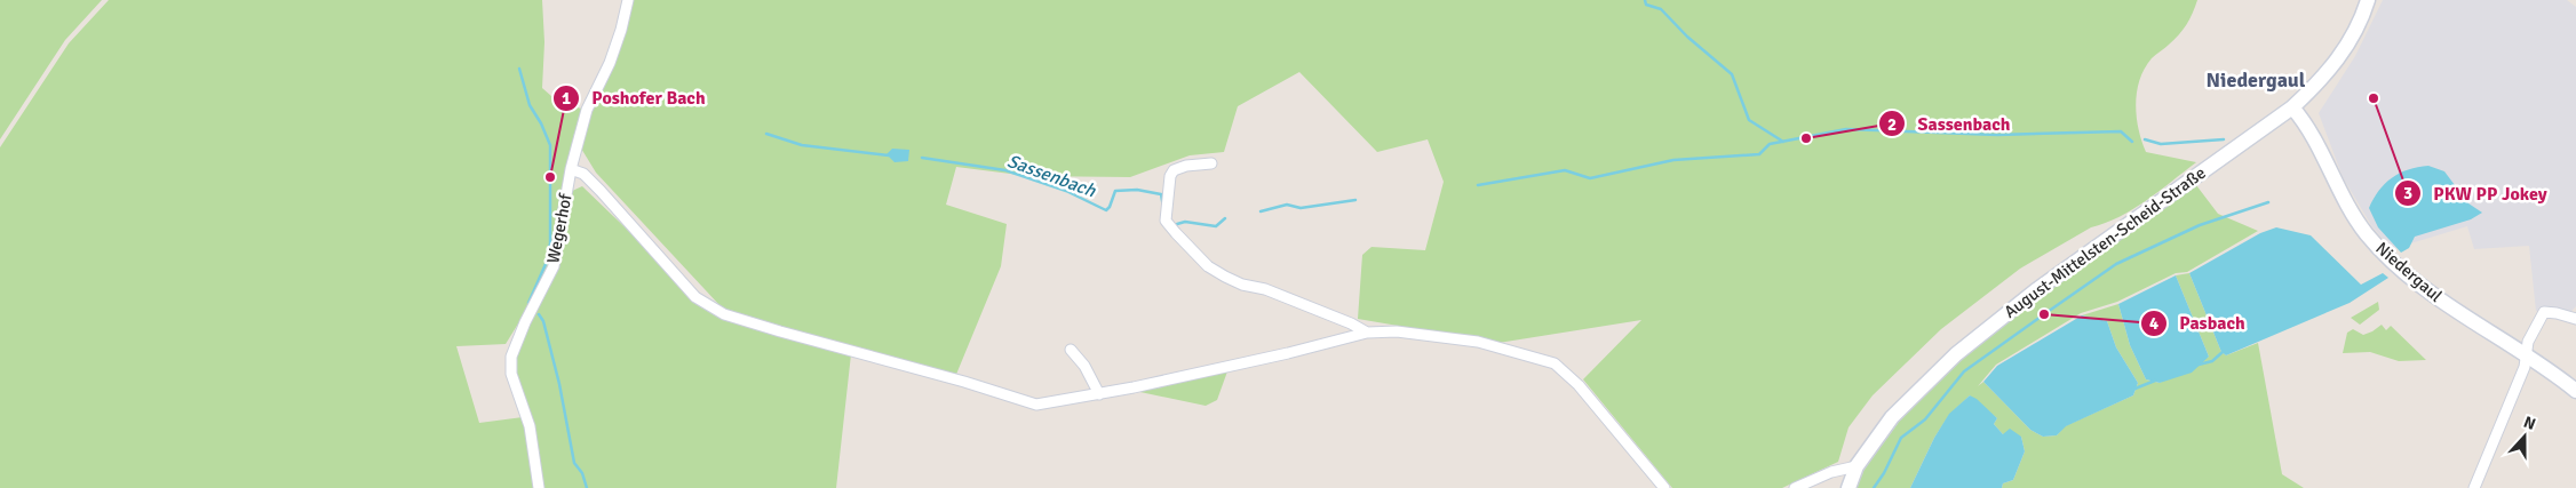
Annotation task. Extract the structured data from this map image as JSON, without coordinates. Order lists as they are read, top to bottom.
{
  "streets": {
    "main road": ["August-Mittelsten-Scheid-Straße", "Niedergaul"],
    "street": ["Wegerhof"]
  },
  "crossings": [
    ["August-Mittelsten-Scheid-Straße", "Niedergaul"]
  ],
  "districts": ["Niedergaul"],
  "water": ["Sassenbach"],
  "places": [
    "PKW PP Jokey",
    "Sassenbach",
    "Poshofer Bach",
    "Pasbach"
  ],
  "north": "top"
}
